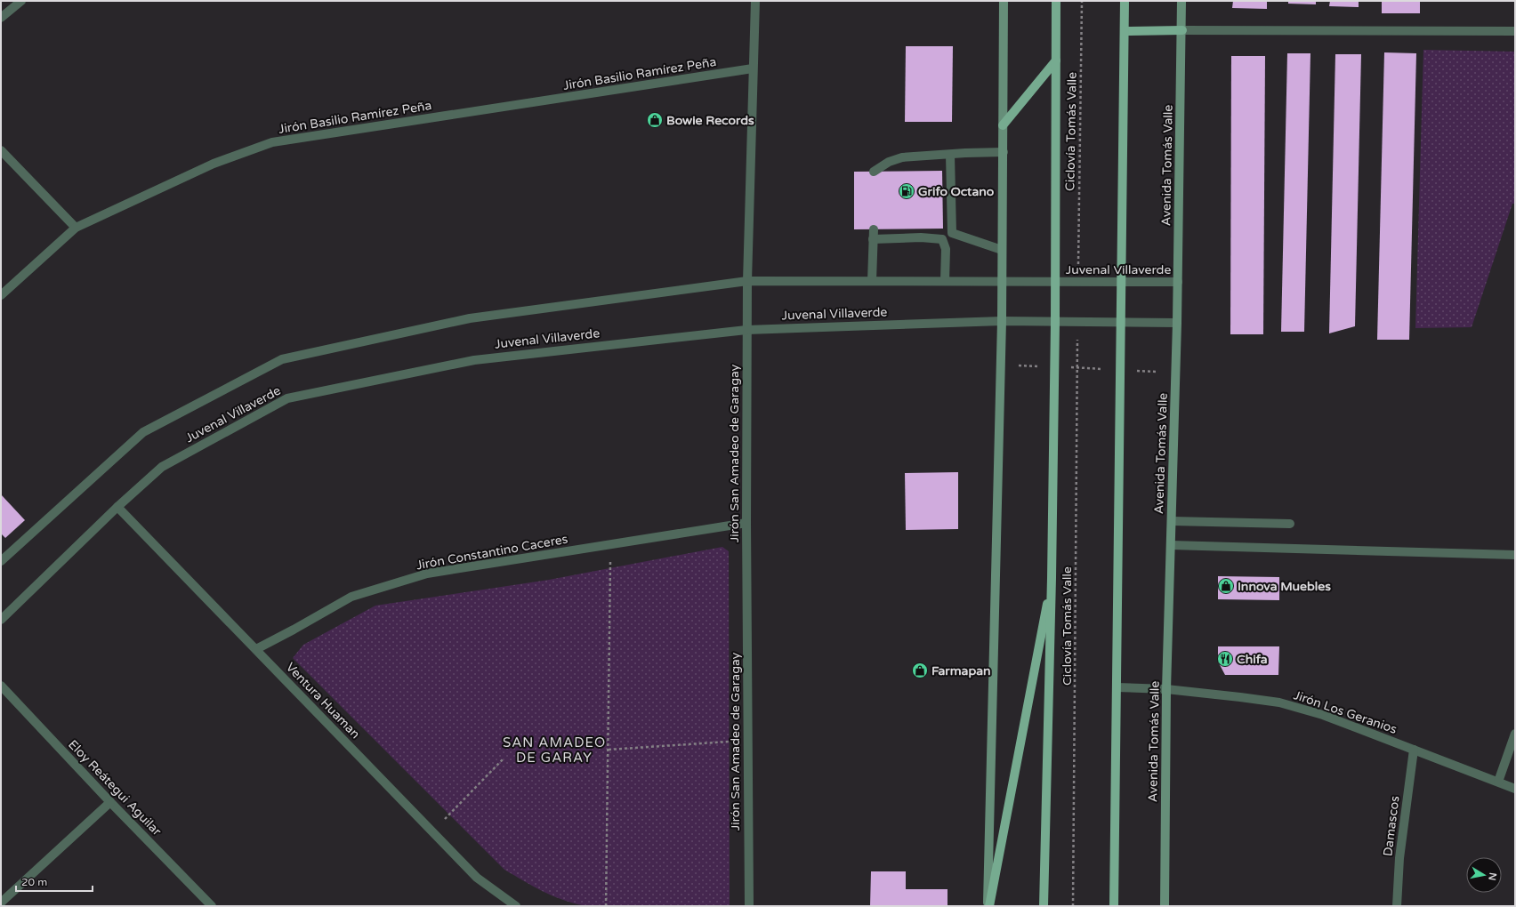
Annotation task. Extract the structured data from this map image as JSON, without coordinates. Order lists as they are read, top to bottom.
{
  "streets": {
    "main road": ["Avenida Tomás Valle"],
    "street": [
      "Jirón Basilio Ramírez Peña",
      "Juvenal Villaverde",
      "Jirón San Amadeo de Garagay",
      "Jirón Constantino Caceres",
      "Ventura Huaman",
      "Jirón Los Geranios",
      "Eloy Reátegui Aguilar",
      "Damascos"
    ],
    "path": ["Ciclovía Tomás Valle"]
  },
  "crossings": [
    ["Jirón Basilio Ramírez Peña", "Jirón San Amadeo de Garagay"],
    ["Avenida Tomás Valle", "Juvenal Villaverde"],
    ["Avenida Tomás Valle", "Jirón Los Geranios"],
    ["Juvenal Villaverde", "Jirón San Amadeo de Garagay"],
    ["Juvenal Villaverde", "Ventura Huaman"],
    ["Jirón San Amadeo de Garagay", "Jirón Constantino Caceres"],
    ["Jirón Constantino Caceres", "Ventura Huaman"],
    ["Jirón Los Geranios", "Damascos"]
  ],
  "districts": ["SAN AMADEO DE GARAY"],
  "places": {
    "shop": ["Bowie Records", "Innova Muebles", "Farmapan"],
    "fuel station": ["Grifo Octano"],
    "restaurant": ["Chifa"]
  },
  "scale_bar": "20 m",
  "north": "right"
}
